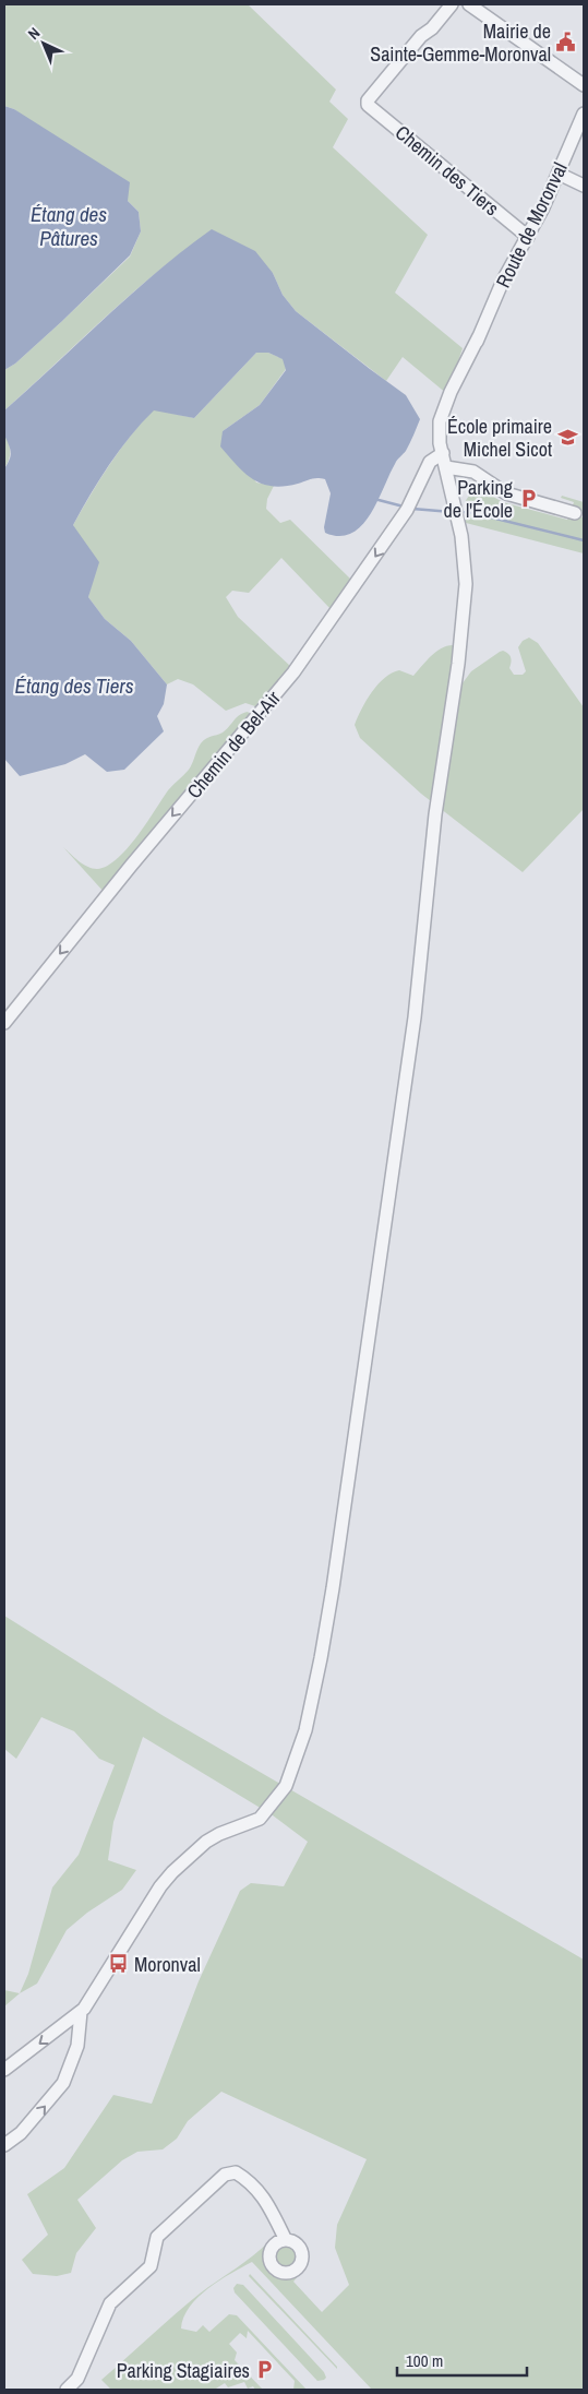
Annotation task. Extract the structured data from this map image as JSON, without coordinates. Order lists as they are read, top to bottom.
{
  "streets": {
    "street": ["Chemin des Tiers", "Route de Moronval", "Chemin de Bel-Air"]
  },
  "crossings": [
    ["Chemin des Tiers", "Route de Moronval"],
    ["Route de Moronval", "Chemin de Bel-Air"]
  ],
  "one_way": ["Chemin de Bel-Air"],
  "water": ["Étang des Pâtures", "Étang des Tiers"],
  "places": {
    "public building": ["Mairie de Sainte-Gemme-Moronval"],
    "school or university": ["École primaire Michel Sicot"],
    "parking": ["Parking de l'École", "Parking Stagiaires"],
    "bus stop": ["Moronval"]
  },
  "scale_bar": "100 m",
  "north": "top left"
}
